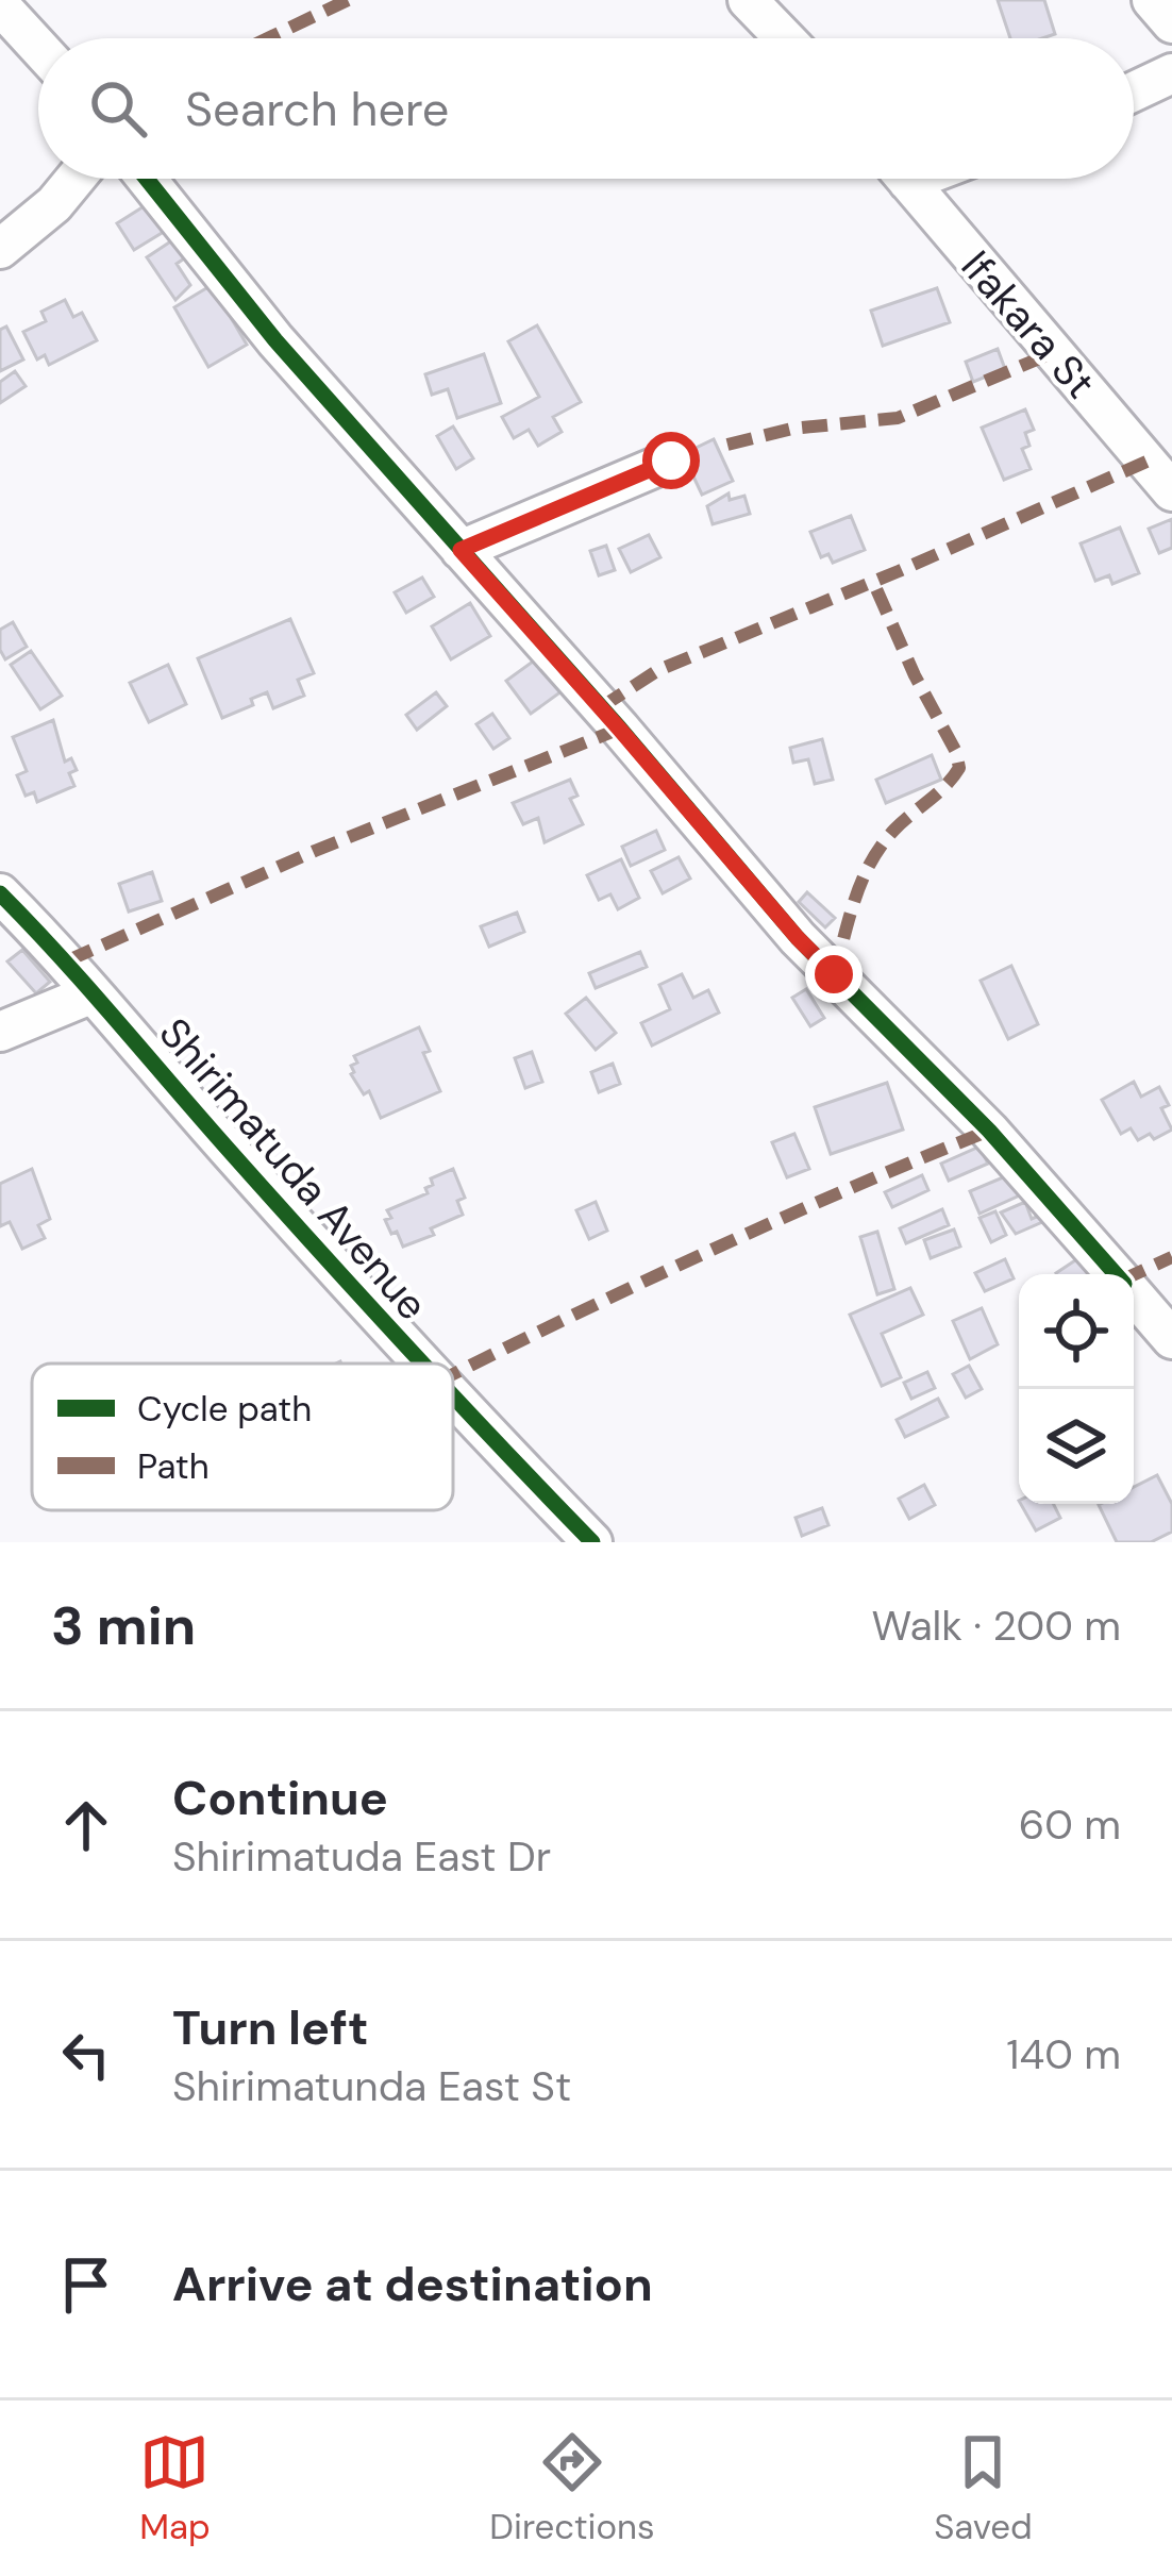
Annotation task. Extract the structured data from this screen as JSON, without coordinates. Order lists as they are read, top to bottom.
{
  "streets": {
    "street": ["Ifakara St", "Shirimatuda Avenue"]
  },
  "legend": ["Cycle path", "Path"],
  "page": {
    "search": "Search here",
    "heading": ["3 min", "Walk · 200 m"],
    "list": [
      ["Continue", "Shirimatuda East Dr", "60 m"],
      ["Turn left", "Shirimatunda East St", "140 m"],
      "Arrive at destination"
    ],
    "nav": ["Map", "Directions", "Saved"]
  }
}
